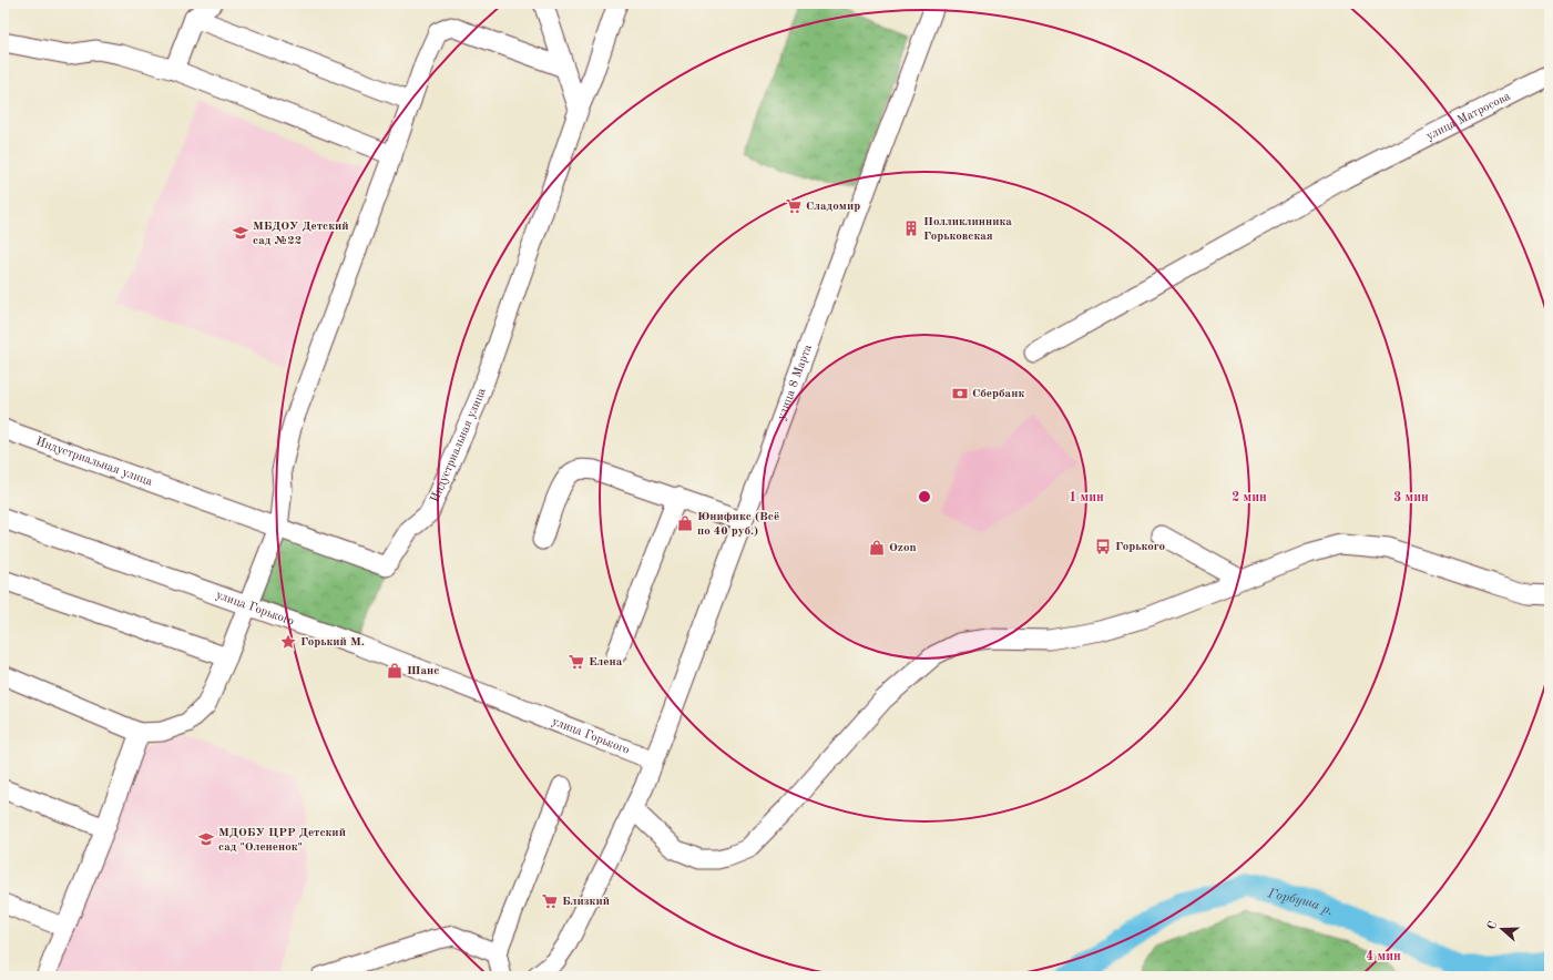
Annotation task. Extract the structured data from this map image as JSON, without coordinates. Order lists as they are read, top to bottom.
{
  "streets": {
    "street": [
      "улица Матросова",
      "улица 8 Марта",
      "Индустриальная улица",
      "улица Горького"
    ]
  },
  "crossings": [
    ["улица 8 Марта", "улица Горького"]
  ],
  "water": ["Горбуша р."],
  "places": {
    "supermarket": ["Сладомир", "Елена", "Близкий"],
    "building": ["Полликлинника Горьковская"],
    "school or university": ["МБДОУ Детский сад №22", "МДОБУ ЦРР Детский сад \"Олененок\""],
    "bank": ["Сбербанк"],
    "shop": ["Юнификс (Всё по 40 руб.)", "Ozon", "Шанс"],
    "bus stop": ["Горького"],
    "place": ["Горький М."]
  },
  "north": "left",
  "rings": [
    "1 мин",
    "2 мин",
    "3 мин",
    "4 мин"
  ]
}
